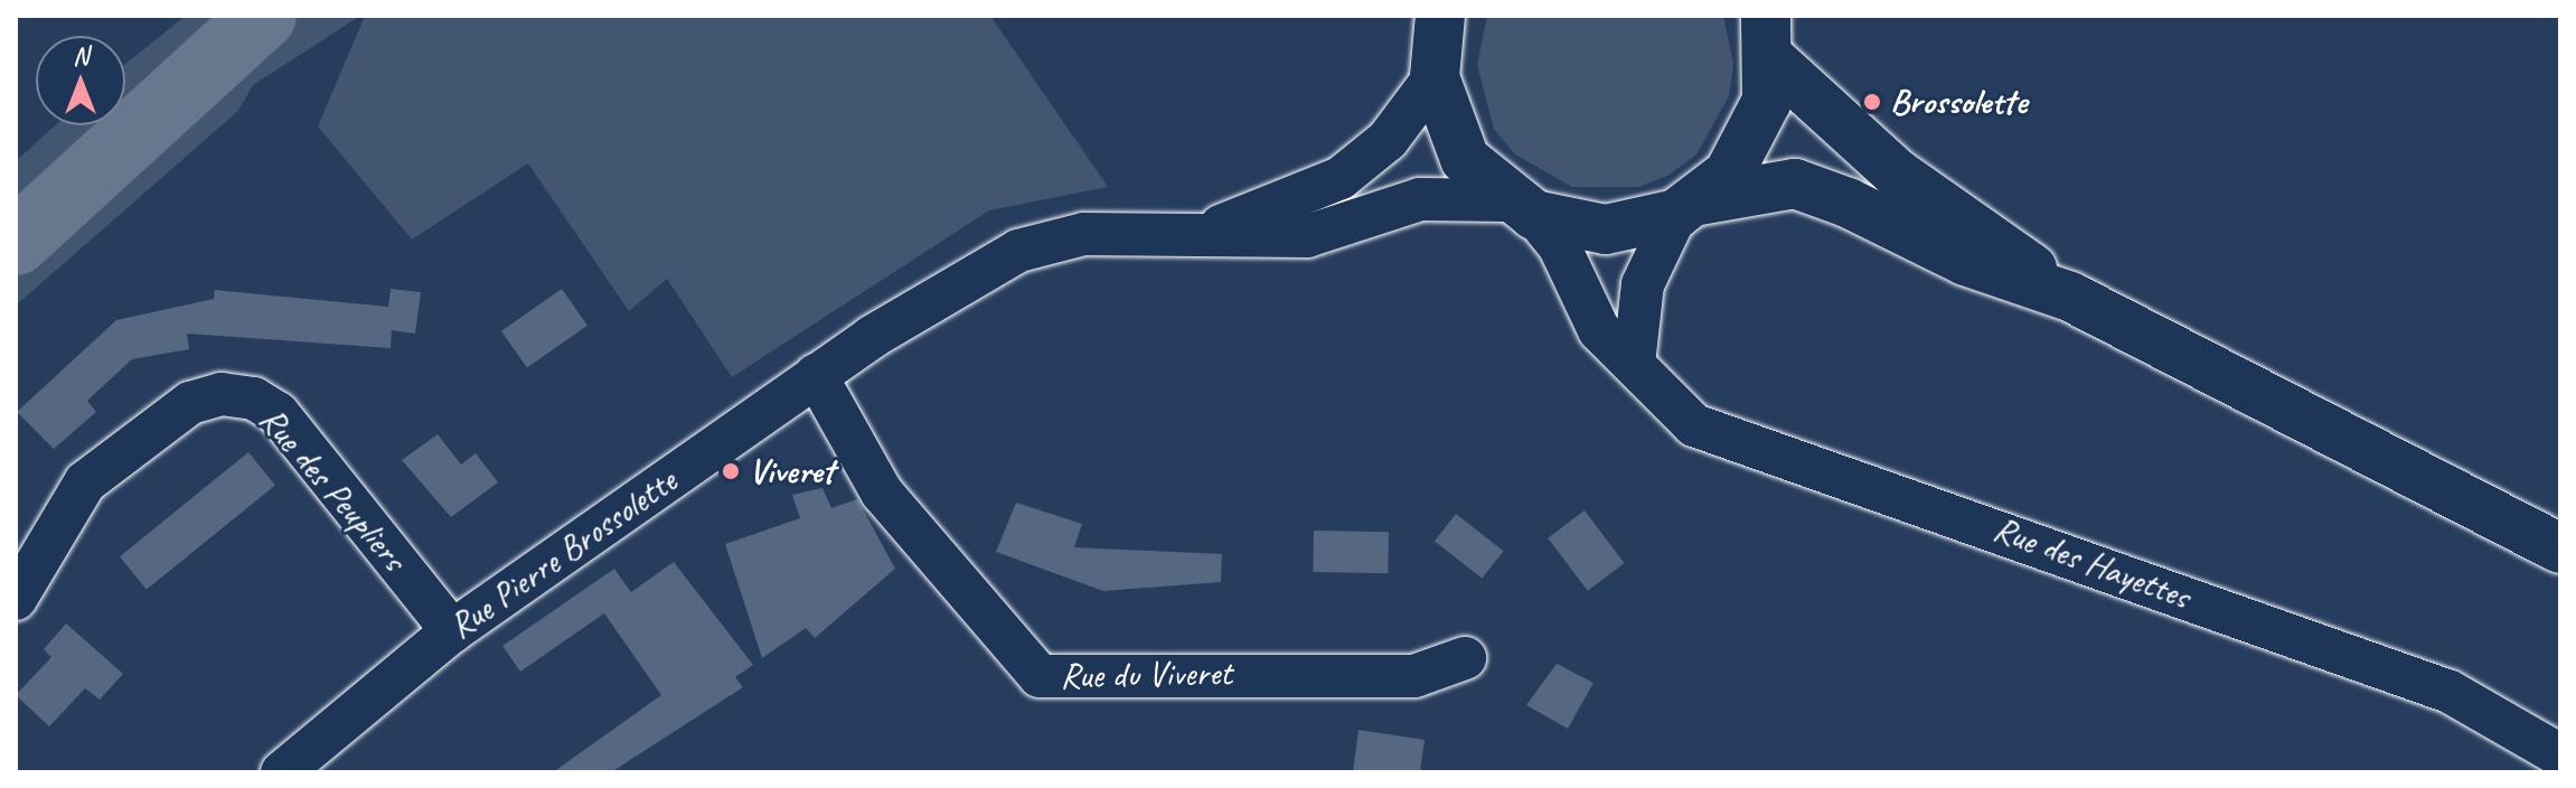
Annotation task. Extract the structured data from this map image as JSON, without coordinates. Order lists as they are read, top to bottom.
{
  "streets": {
    "street": [
      "Rue des Peupliers",
      "Rue Pierre Brossolette",
      "Rue des Hayettes",
      "Rue du Viveret"
    ]
  },
  "crossings": [
    ["Rue des Peupliers", "Rue Pierre Brossolette"],
    ["Rue Pierre Brossolette", "Rue des Hayettes"],
    ["Rue Pierre Brossolette", "Rue du Viveret"]
  ],
  "places": ["Brossolette", "Viveret"],
  "north": "top"
}
